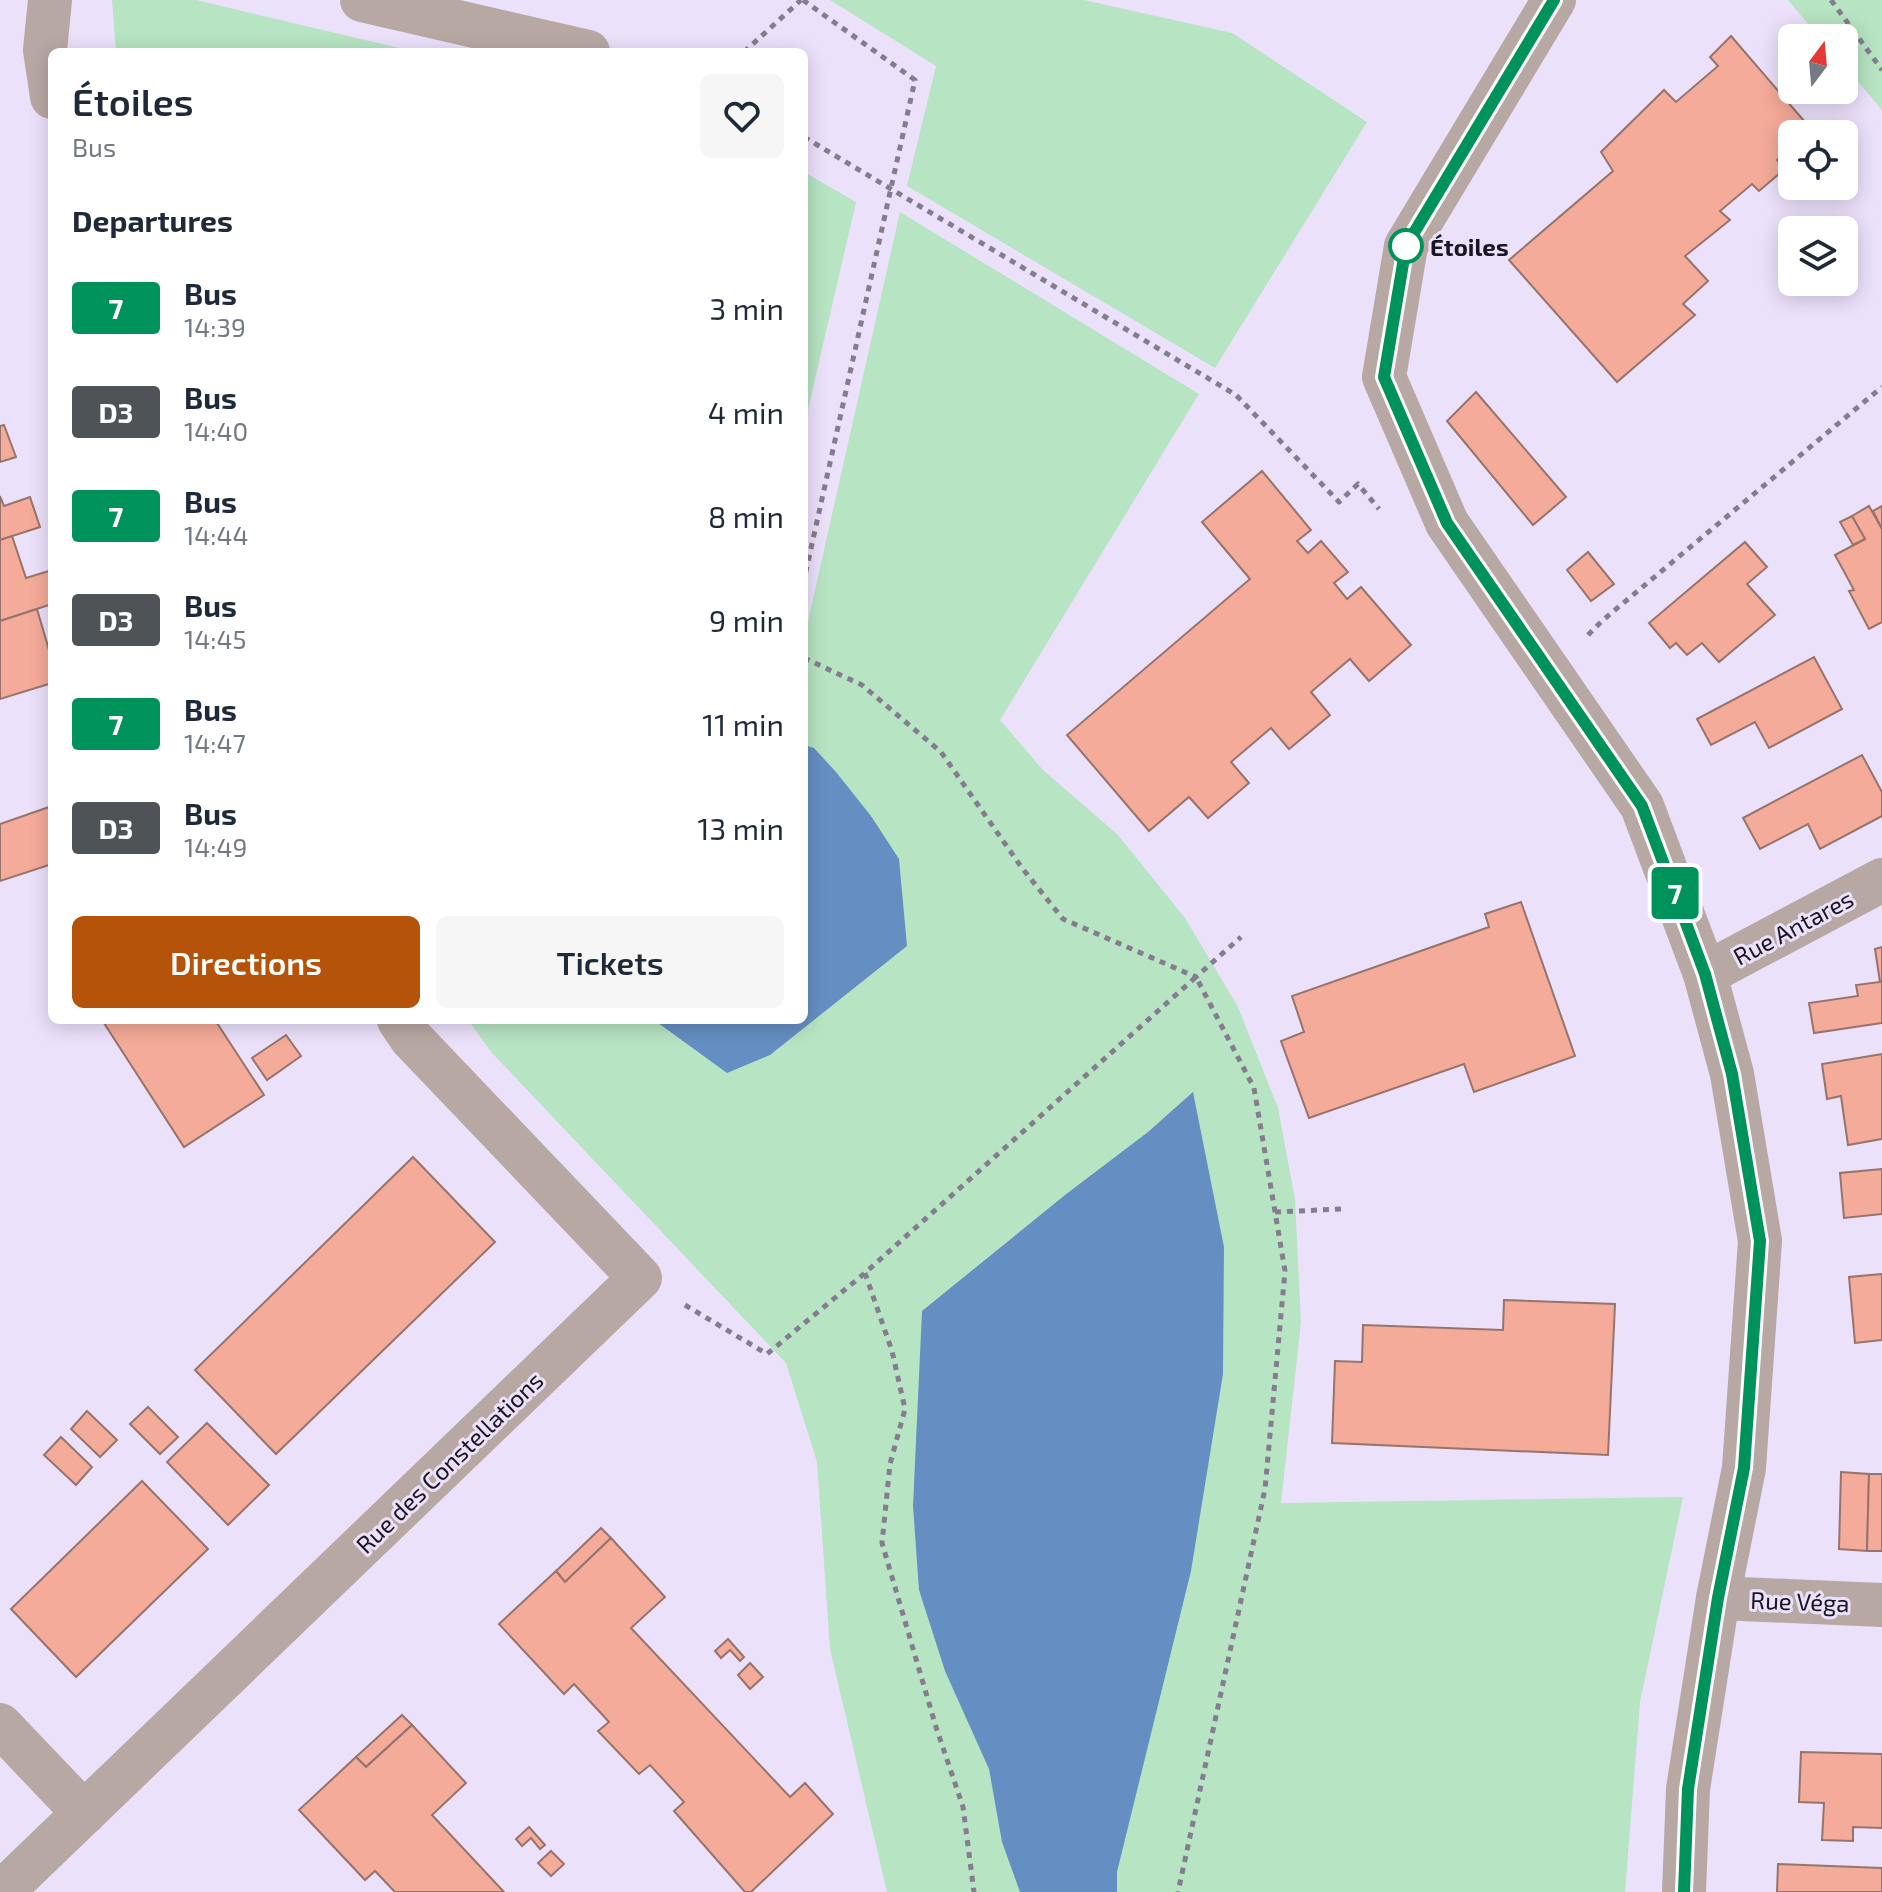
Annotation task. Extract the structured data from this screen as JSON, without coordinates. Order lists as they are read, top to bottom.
{
  "streets": {
    "street": ["Rue Antares", "Rue des Constellations", "Rue Véga"]
  },
  "places": ["Étoiles"],
  "lines": ["bus line 7"],
  "north": "top",
  "page": {
    "on_map": "7",
    "heading": [
      ["Étoiles", "Bus"],
      "Departures"
    ],
    "list": [
      {
        "mark": "7",
        "name": "Bus",
        "note": "14:39",
        "value": "3 min"
      },
      {
        "mark": "D3",
        "name": "Bus",
        "note": "14:40",
        "value": "4 min"
      },
      {
        "mark": "7",
        "name": "Bus",
        "note": "14:44",
        "value": "8 min"
      },
      {
        "mark": "D3",
        "name": "Bus",
        "note": "14:45",
        "value": "9 min"
      },
      {
        "mark": "7",
        "name": "Bus",
        "note": "14:47",
        "value": "11 min"
      },
      {
        "mark": "D3",
        "name": "Bus",
        "note": "14:49",
        "value": "13 min"
      }
    ],
    "buttons": ["Directions", "Tickets"]
  }
}
